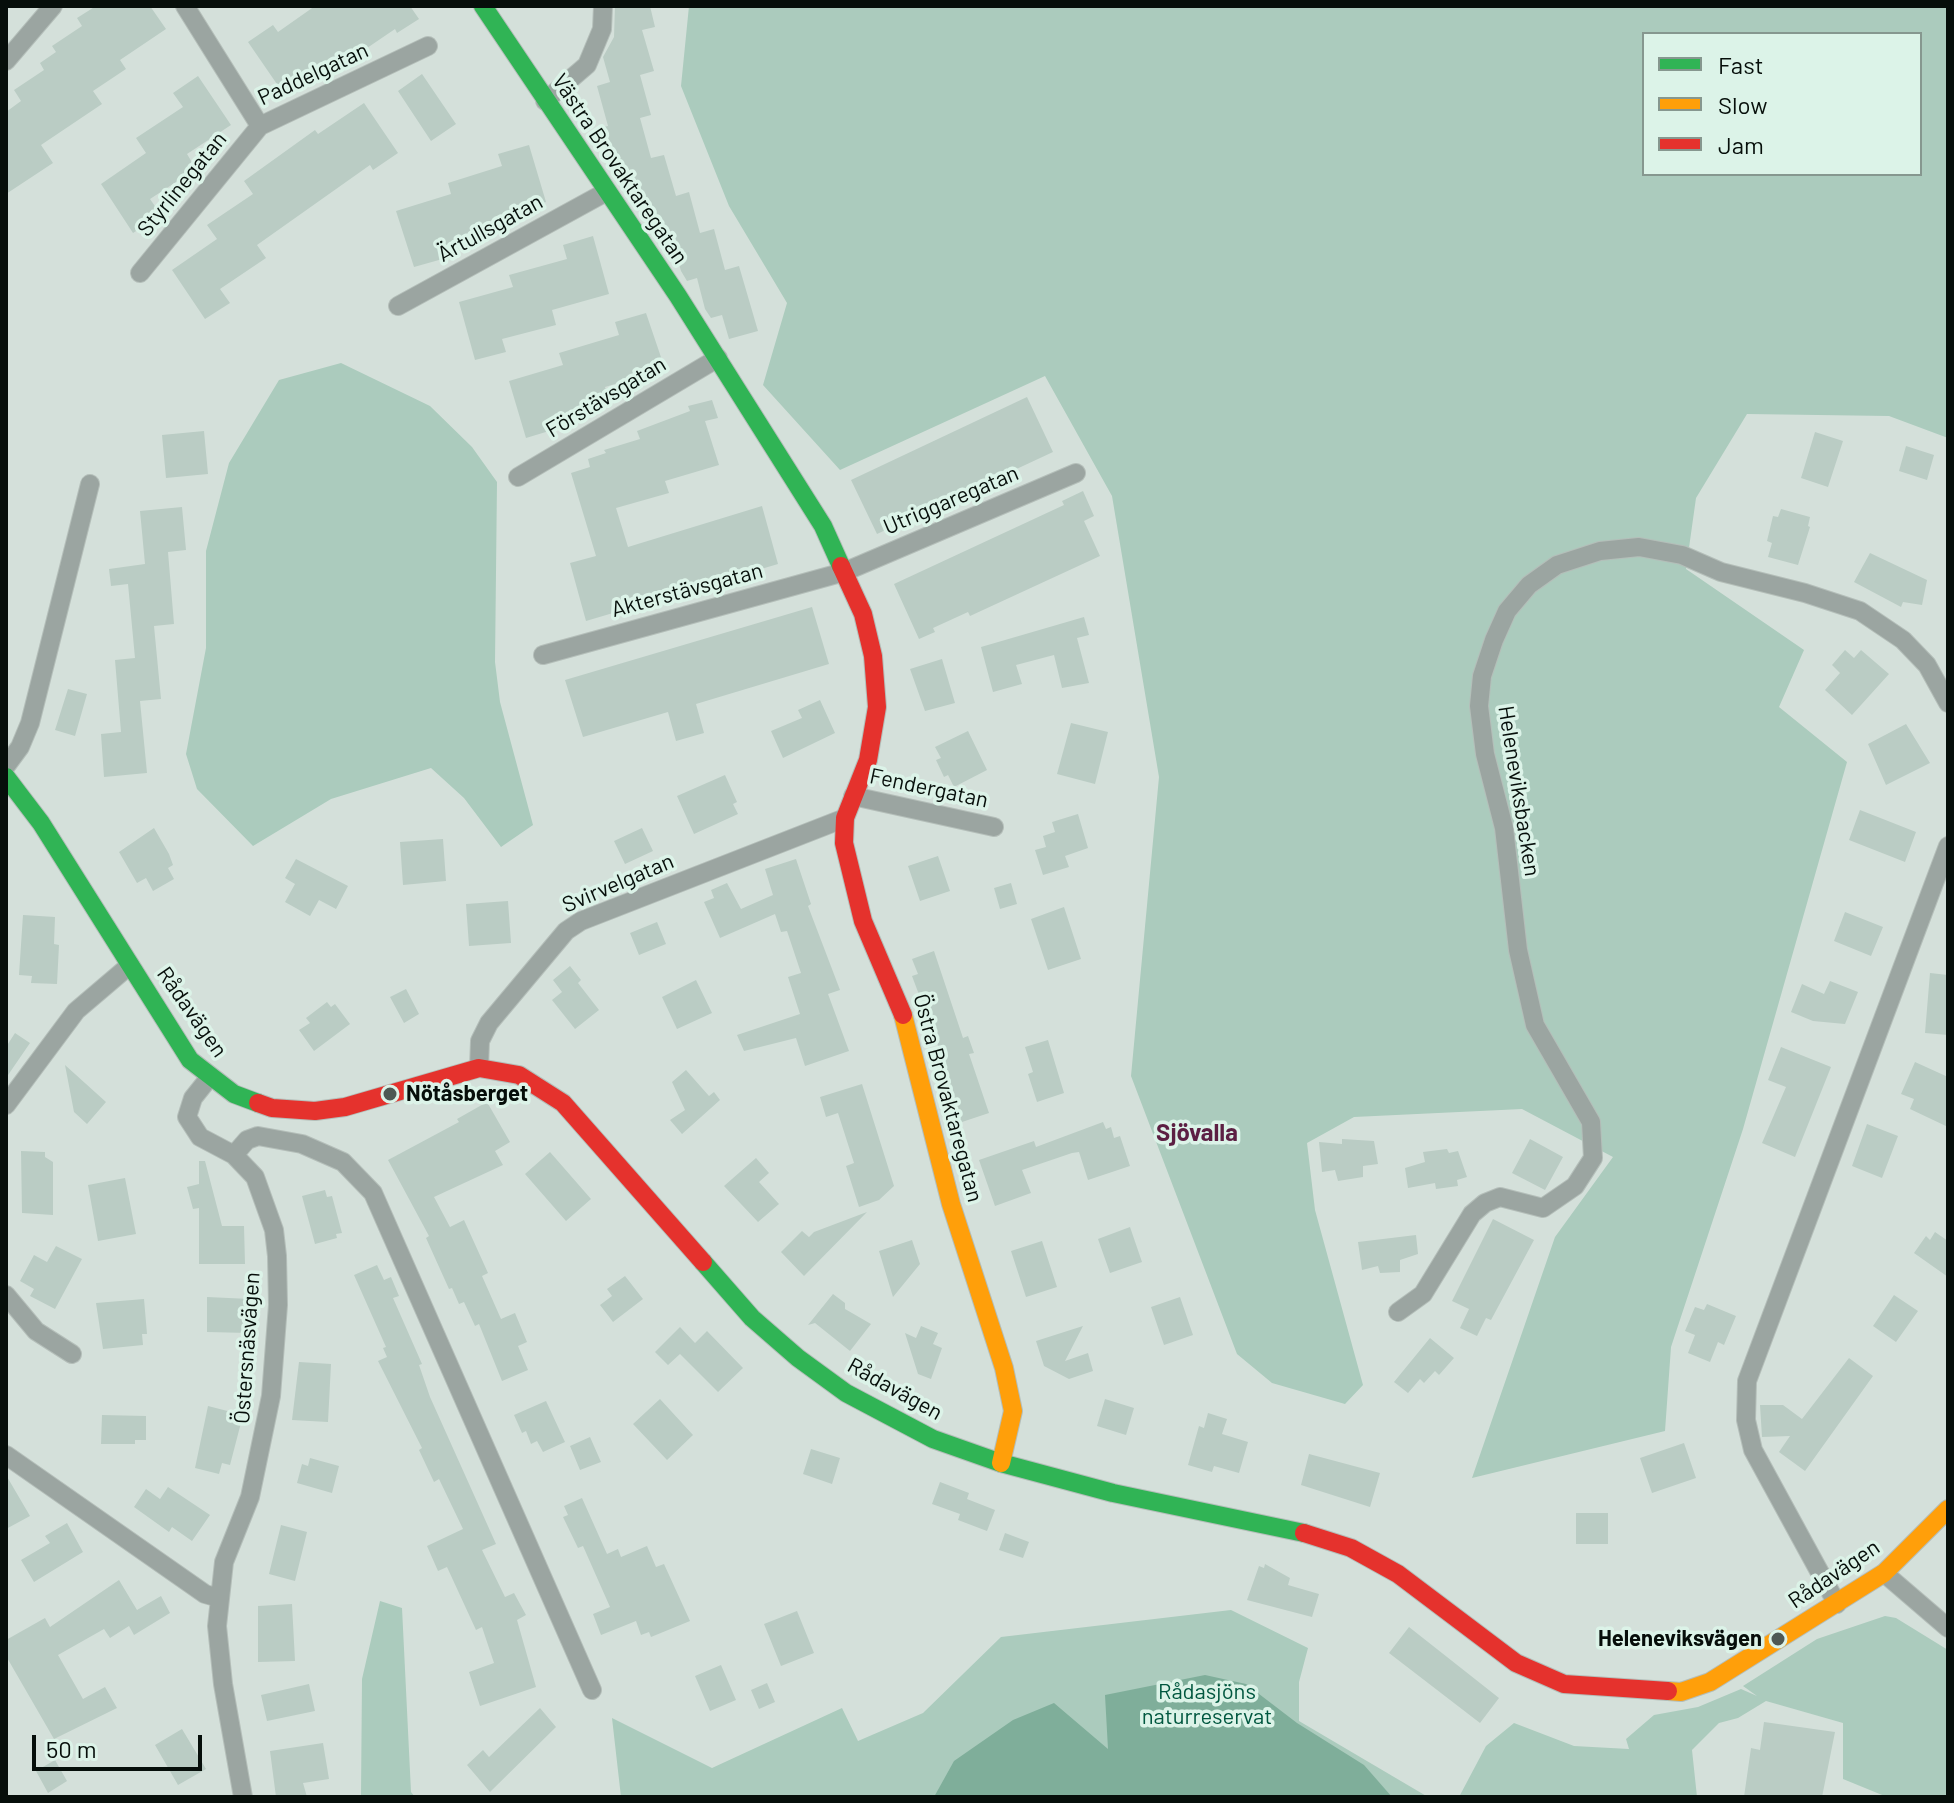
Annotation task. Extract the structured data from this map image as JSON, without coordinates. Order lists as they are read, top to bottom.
{
  "streets": {
    "street": [
      "Paddelgatan",
      "Västra Brovaktaregatan",
      "Styrlinegatan",
      "Ärtullsgatan",
      "Förstävsgatan",
      "Utriggaregatan",
      "Akterstävsgatan",
      "Fendergatan",
      "Heleneviksbacken",
      "Svirvelgatan",
      "Rådavägen",
      "Östra Brovaktaregatan",
      "Östersnäsvägen"
    ]
  },
  "crossings": [
    ["Paddelgatan", "Styrlinegatan"],
    ["Västra Brovaktaregatan", "Ärtullsgatan"],
    ["Västra Brovaktaregatan", "Förstävsgatan"],
    ["Västra Brovaktaregatan", "Östra Brovaktaregatan"],
    ["Förstävsgatan", "Östra Brovaktaregatan"],
    ["Utriggaregatan", "Akterstävsgatan"],
    ["Utriggaregatan", "Östra Brovaktaregatan"],
    ["Akterstävsgatan", "Östra Brovaktaregatan"],
    ["Fendergatan", "Östra Brovaktaregatan"],
    ["Svirvelgatan", "Rådavägen"],
    ["Svirvelgatan", "Östra Brovaktaregatan"],
    ["Rådavägen", "Östra Brovaktaregatan"]
  ],
  "districts": ["Sjövalla"],
  "parks": ["Rådasjöns naturreservat"],
  "places": ["Nötåsberget", "Heleneviksvägen"],
  "legend": ["Fast", "Slow", "Jam"],
  "scale_bar": "50 m"
}
